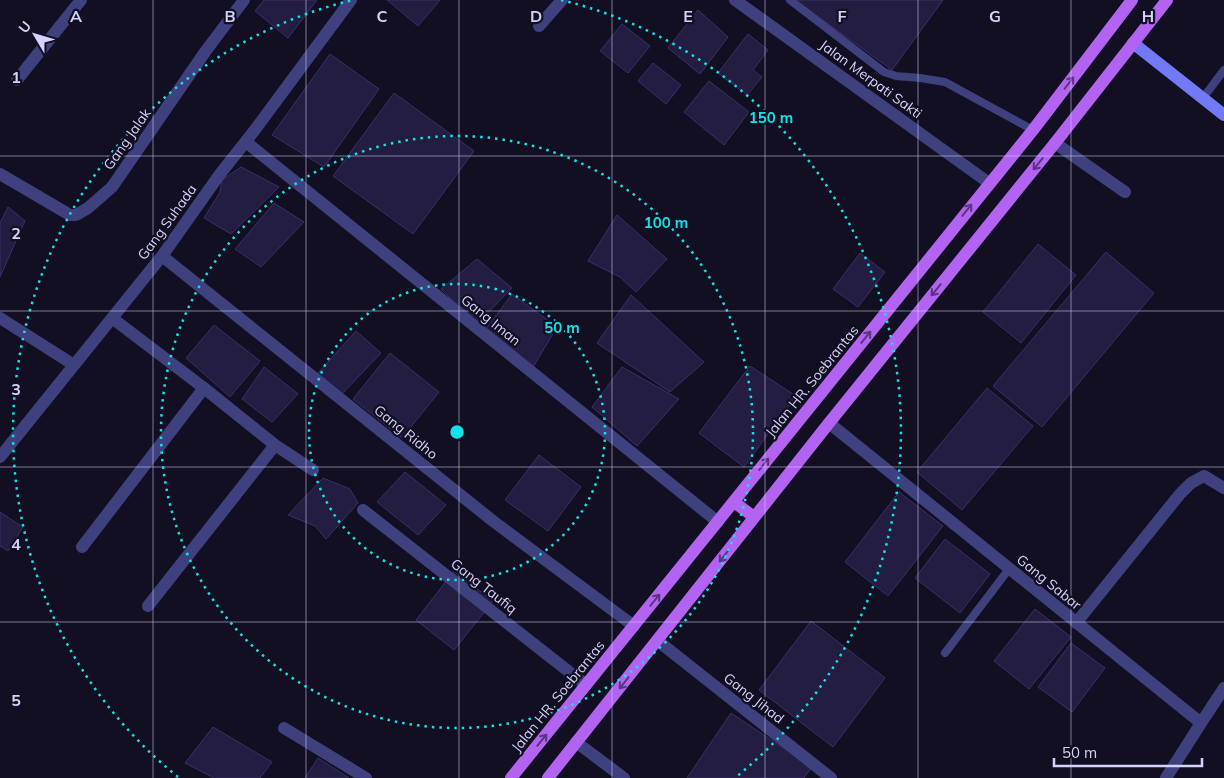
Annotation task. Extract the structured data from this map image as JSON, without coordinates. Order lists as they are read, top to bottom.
{
  "streets": {
    "main road": ["Jalan HR. Soebrantas"],
    "street": [
      "Jalan Merpati Sakti",
      "Gang Jalak",
      "Gang Suhada",
      "Gang Iman",
      "Gang Ridho",
      "Gang Sabar",
      "Gang Taufiq",
      "Gang Jihad"
    ]
  },
  "crossings": [
    ["Jalan Merpati Sakti", "Jalan HR. Soebrantas"],
    ["Gang Suhada", "Gang Iman"],
    ["Gang Suhada", "Gang Ridho"],
    ["Gang Iman", "Jalan HR. Soebrantas"],
    ["Jalan HR. Soebrantas", "Gang Ridho"],
    ["Jalan HR. Soebrantas", "Gang Taufiq"]
  ],
  "scale_bar": "50 m",
  "north": "top left",
  "grid": {
    "columns": [
      "A",
      "B",
      "C",
      "D",
      "E",
      "F",
      "G",
      "H"
    ],
    "rows": [
      "1",
      "2",
      "3",
      "4",
      "5"
    ]
  },
  "rings": ["150 m", "100 m", "50 m"]
}
